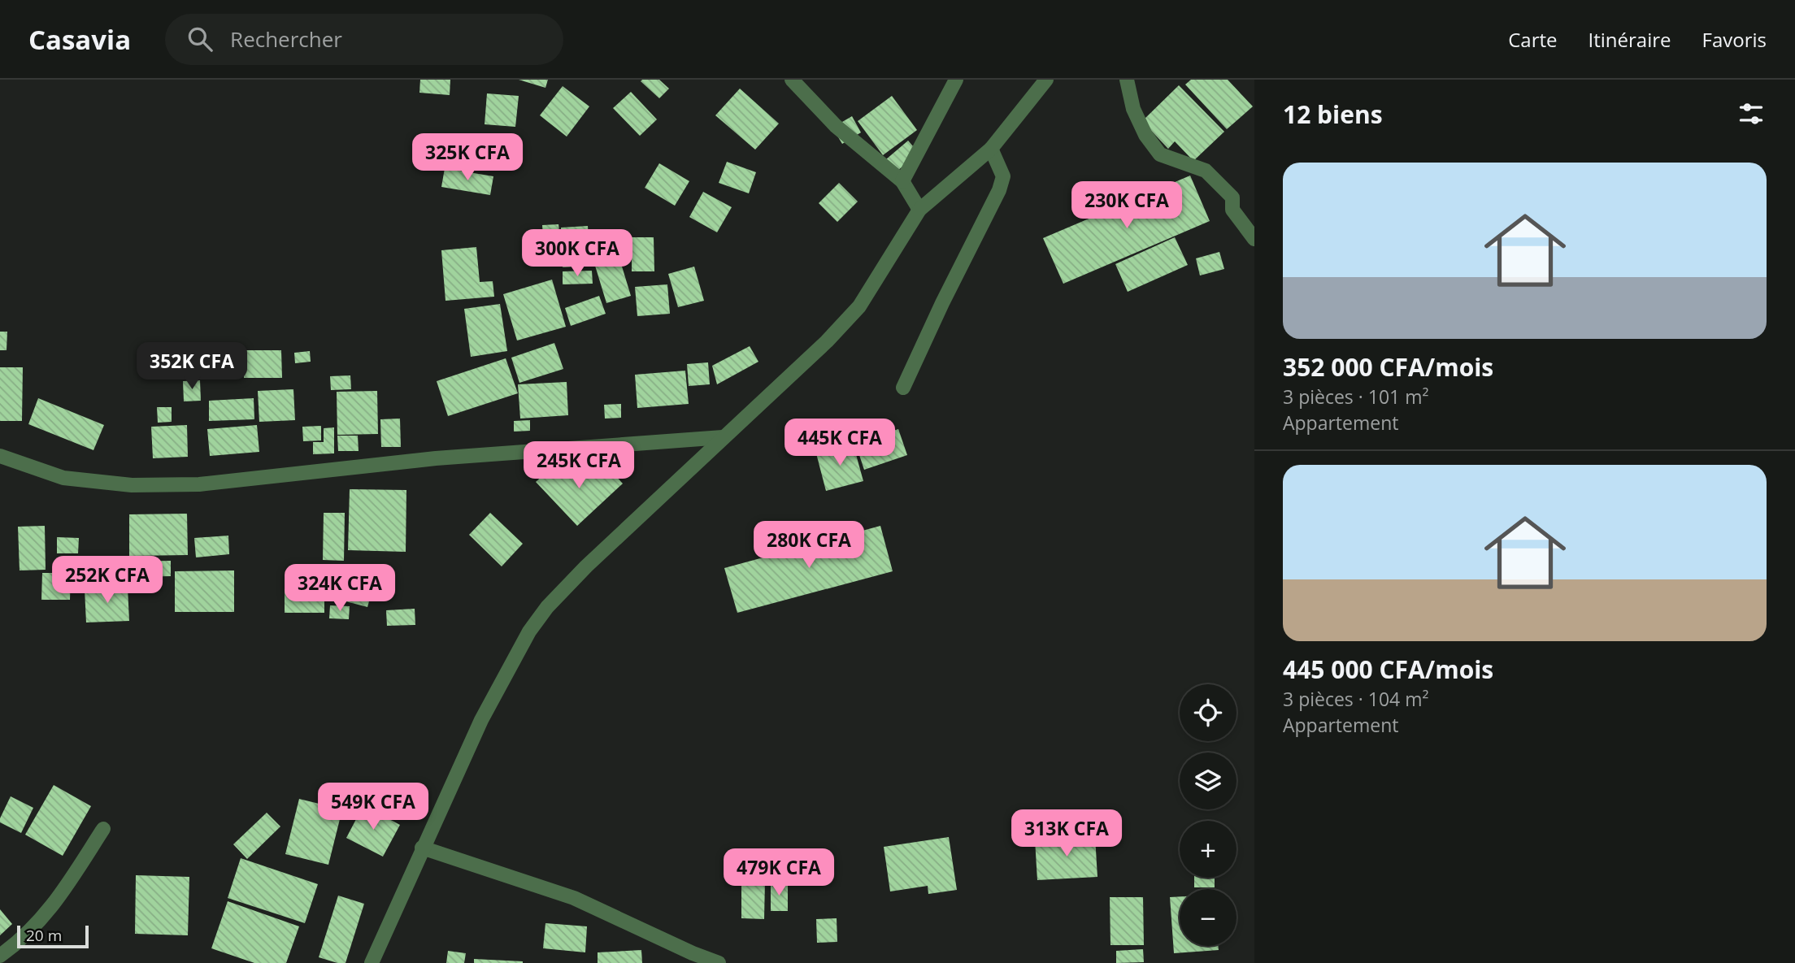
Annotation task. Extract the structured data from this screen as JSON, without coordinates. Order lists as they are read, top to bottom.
{
  "scale_bar": "20 m",
  "page": {
    "header": "Casavia",
    "search": "Rechercher",
    "nav": ["Carte", "Itinéraire", "Favoris"],
    "heading": "12 biens",
    "price": [
      "325K CFA",
      "230K CFA",
      "300K CFA",
      "352K CFA",
      "445K CFA",
      "245K CFA",
      "280K CFA",
      "252K CFA",
      "324K CFA",
      "549K CFA",
      "313K CFA",
      "479K CFA"
    ],
    "list": [
      {
        "name": "352 000 CFA/mois",
        "note": "3 pièces · 101 m² · Appartement"
      },
      {
        "name": "445 000 CFA/mois",
        "note": "3 pièces · 104 m² · Appartement"
      }
    ],
    "map_buttons": ["+", "−"],
    "scale": "20 m"
  }
}
